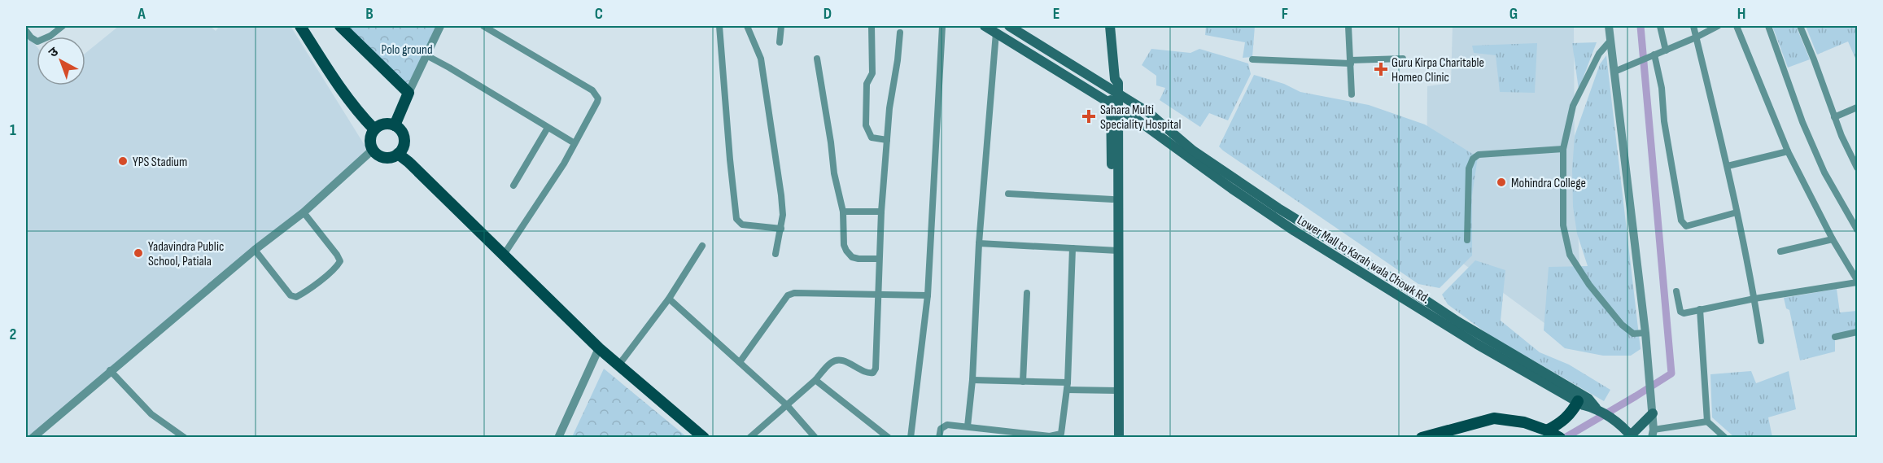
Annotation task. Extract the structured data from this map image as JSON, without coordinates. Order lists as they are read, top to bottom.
{
  "streets": {
    "main road": ["Lower Mall to Karah wala Chowk Rd."]
  },
  "parks": ["Polo ground"],
  "places": {
    "health": ["Guru Kirpa Charitable Homeo Clinic", "Sahara Multi Speciality Hospital"],
    "other": ["YPS Stadium", "Mohindra College", "Yadavindra Public School, Patiala"]
  },
  "north": "top left",
  "grid": {
    "columns": [
      "A",
      "B",
      "C",
      "D",
      "E",
      "F",
      "G",
      "H"
    ],
    "rows": ["1", "2"]
  }
}
